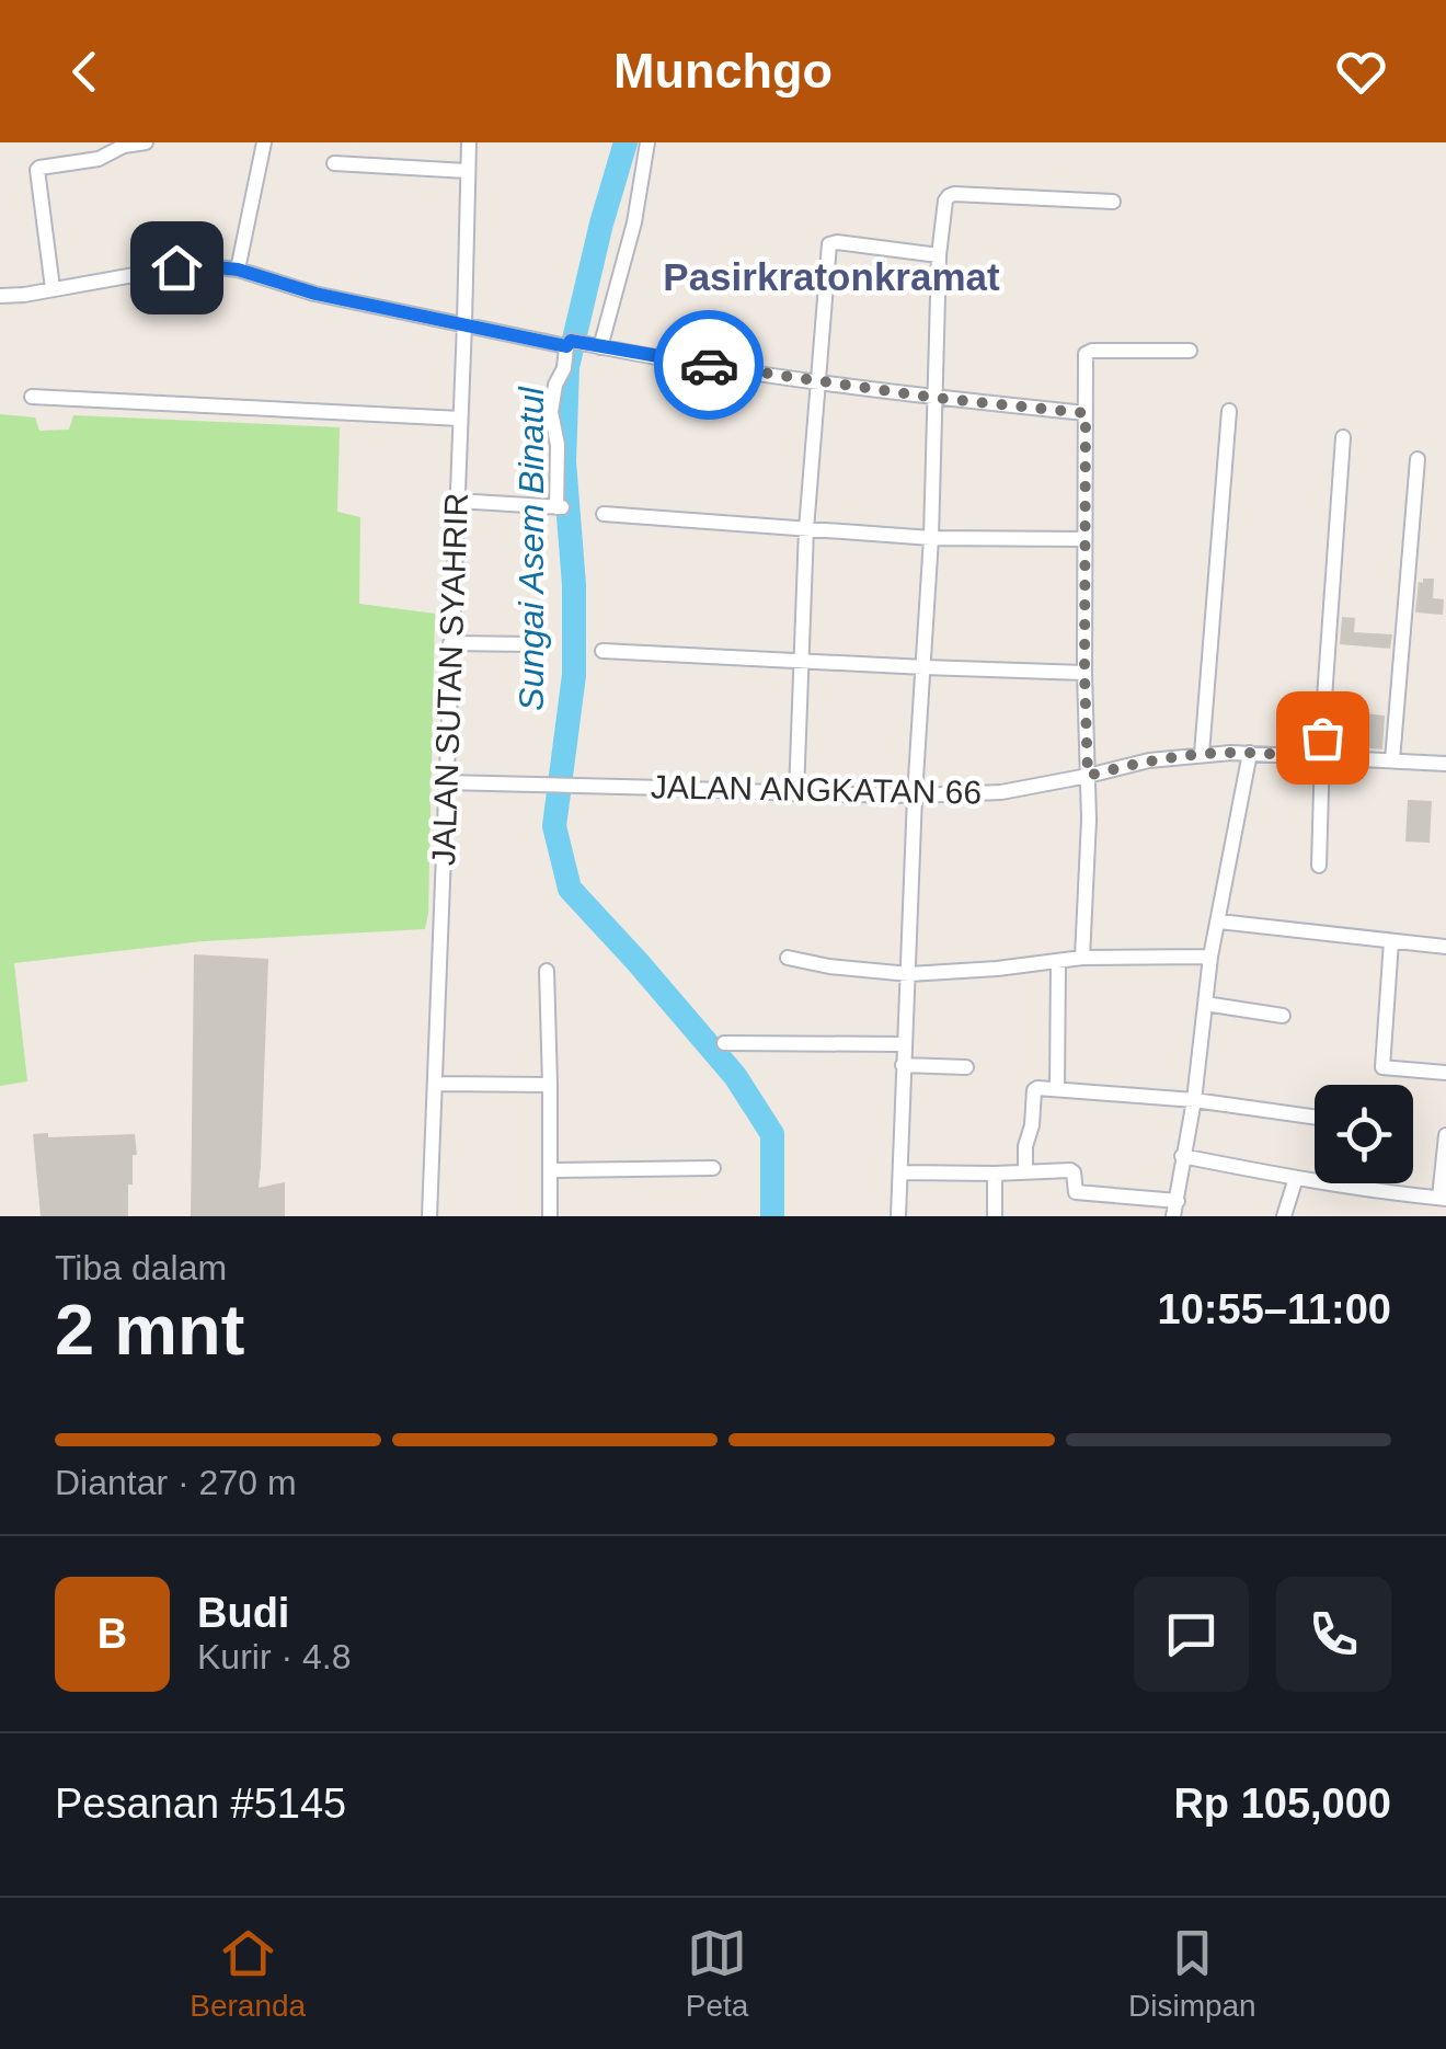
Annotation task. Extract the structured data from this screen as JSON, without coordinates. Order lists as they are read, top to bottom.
{
  "streets": {
    "street": ["JALAN SUTAN SYAHRIR", "JALAN ANGKATAN 66"]
  },
  "crossings": [
    ["JALAN SUTAN SYAHRIR", "JALAN ANGKATAN 66"]
  ],
  "districts": ["Pasirkratonkramat"],
  "water": ["Sungai Asem Binatul"],
  "page": {
    "header": "Munchgo",
    "heading": ["2 mnt", "Tiba dalam", "10:55–11:00"],
    "panel": [
      "Budi",
      "Kurir · 4.8",
      "Pesanan #5145",
      "Rp 105,000"
    ],
    "bar": "Diantar · 270 m",
    "round": "B",
    "tabs": ["Beranda", "Peta", "Disimpan"]
  }
}
